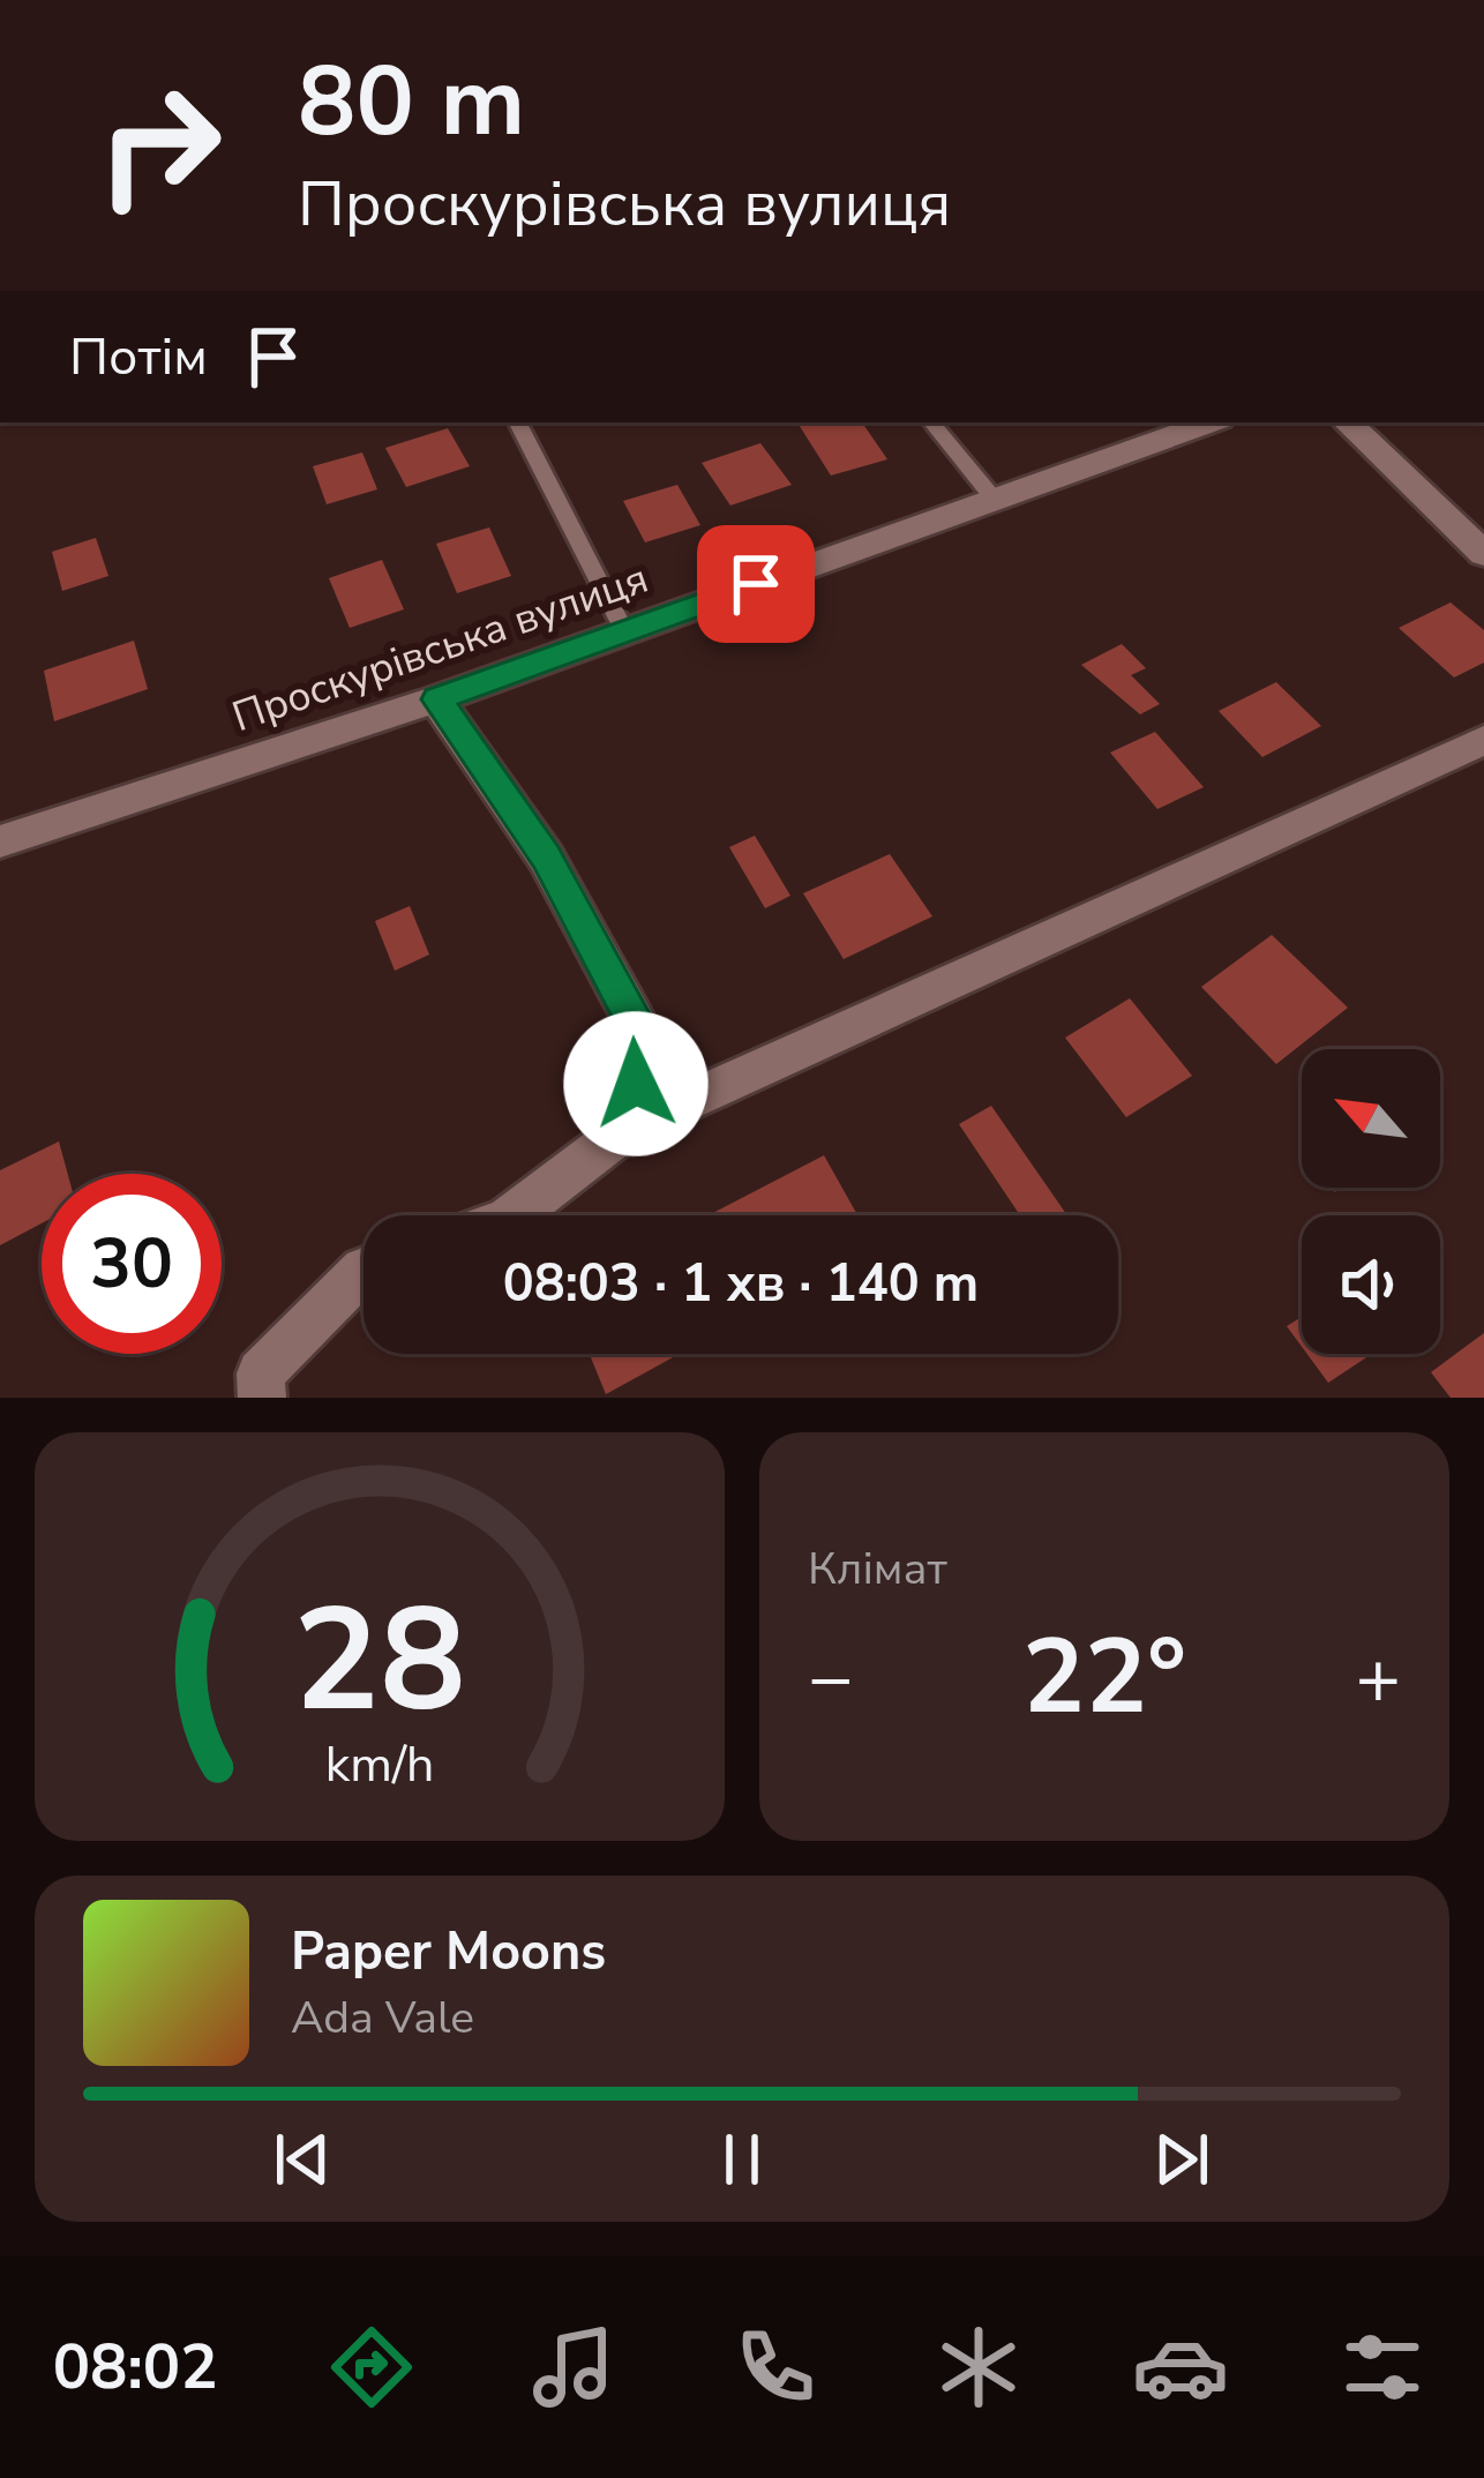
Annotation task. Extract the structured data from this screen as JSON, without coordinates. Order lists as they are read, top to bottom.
{
  "streets": {
    "street": ["Проскурівська вулиця"]
  },
  "north": "top left",
  "page": {
    "turn": ["80 m", "Проскурівська вулиця"],
    "then": "Потім",
    "limit": "30",
    "trip": "08:03 · 1 хв · 140 m",
    "tile": "Клімат",
    "heat": ["−", "22°", "+"],
    "song": ["Paper Moons", "Ada Vale"],
    "tabs": "08:02",
    "gauge": ["28", "km/h"]
  }
}
